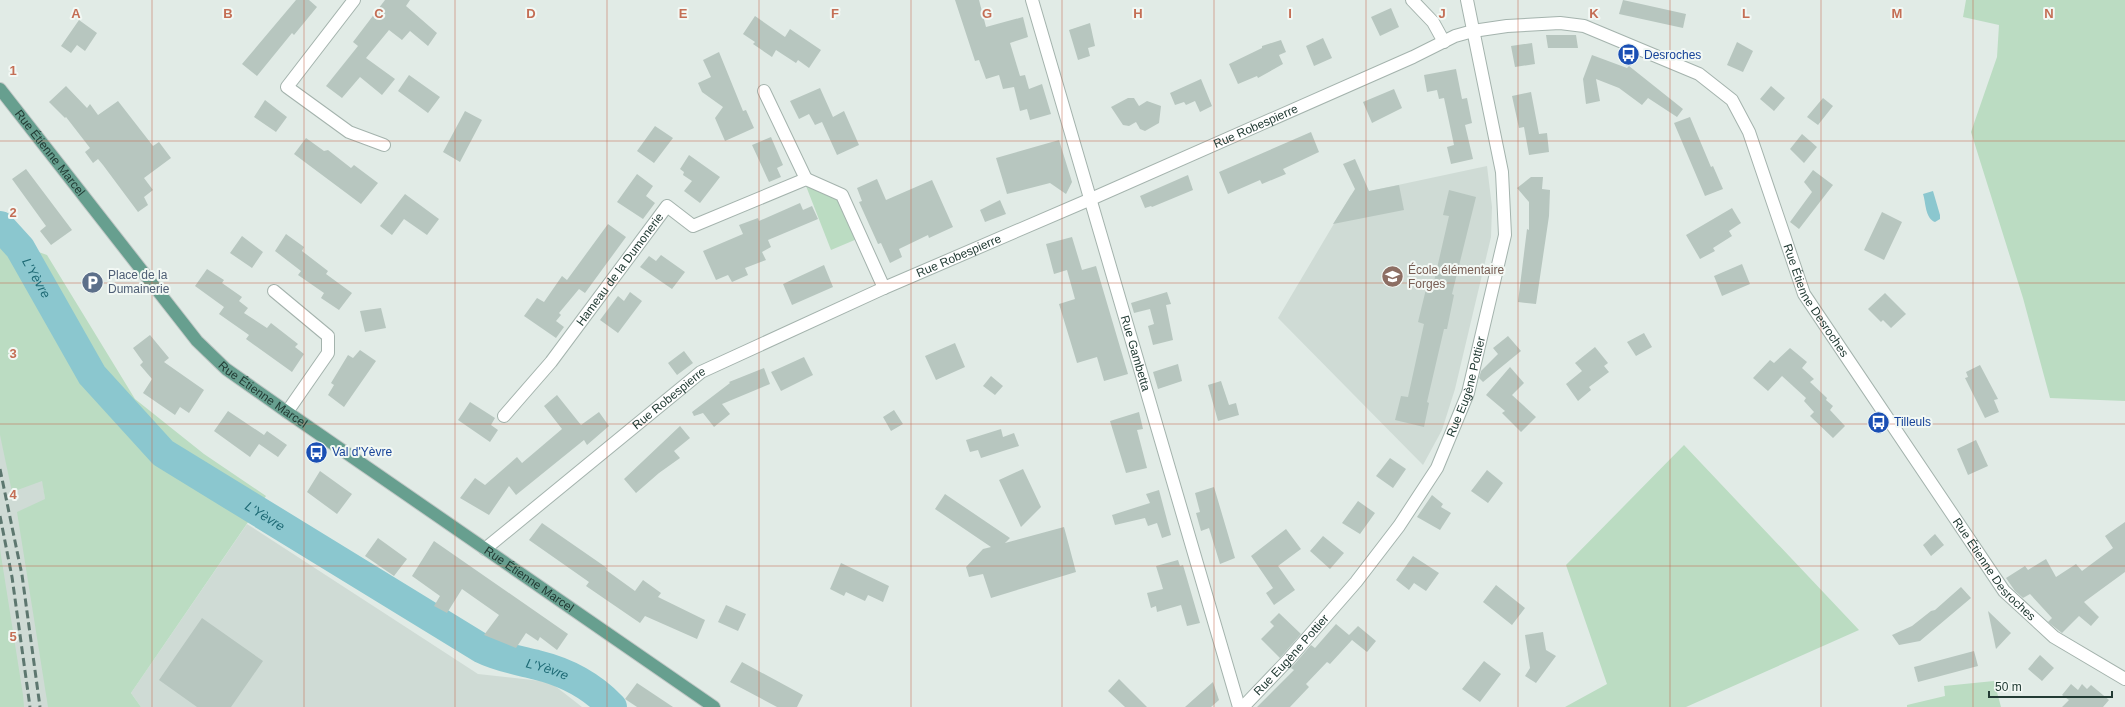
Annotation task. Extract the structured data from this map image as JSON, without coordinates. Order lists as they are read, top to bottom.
{
  "streets": {
    "main road": ["Rue Étienne Marcel"],
    "street": [
      "Rue Robespierre",
      "Hameau de la Dumonerie",
      "Rue Étienne Desroches",
      "Rue Gambetta",
      "Rue Eugène Pottier"
    ]
  },
  "crossings": [
    ["Rue Robespierre", "Rue Étienne Marcel"],
    ["Rue Robespierre", "Rue Étienne Desroches"],
    ["Rue Robespierre", "Rue Gambetta"],
    ["Rue Robespierre", "Rue Eugène Pottier"],
    ["Rue Étienne Desroches", "Rue Eugène Pottier"]
  ],
  "water": ["L'Yèvre"],
  "places": {
    "bus stop": ["Desroches", "Tilleuls", "Val d'Yèvre"],
    "school or university": ["École élémentaire Forges"],
    "parking": ["Place de la Dumainerie"]
  },
  "scale_bar": "50 m",
  "grid": {
    "columns": [
      "A",
      "B",
      "C",
      "D",
      "E",
      "F",
      "G",
      "H",
      "I",
      "J",
      "K",
      "L",
      "M",
      "N"
    ],
    "rows": [
      "1",
      "2",
      "3",
      "4",
      "5"
    ]
  }
}
